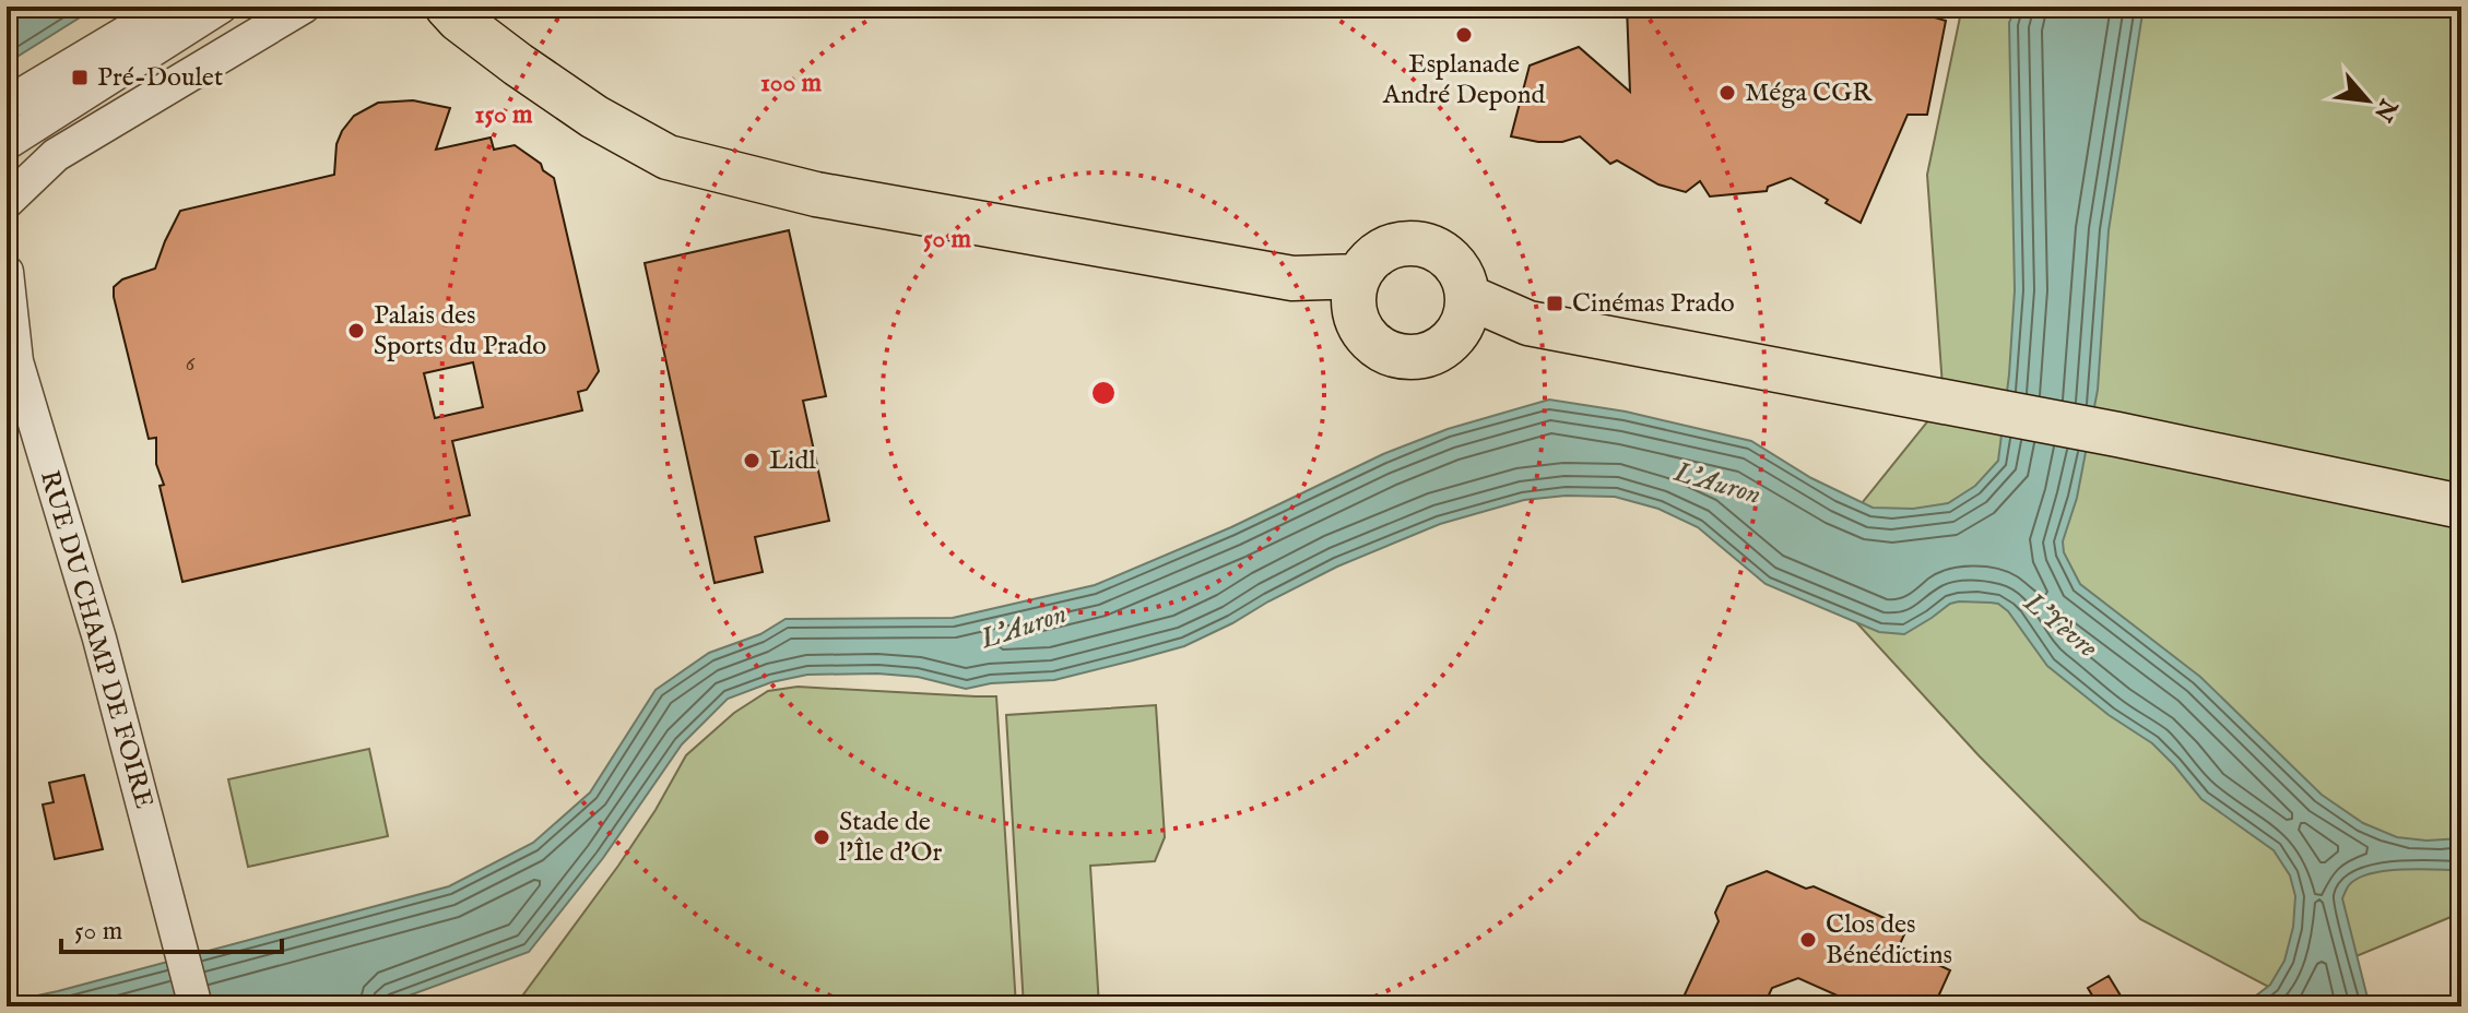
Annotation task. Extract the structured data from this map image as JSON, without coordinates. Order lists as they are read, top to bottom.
{
  "streets": {
    "street": ["RUE DU CHAMP DE FOIRE"]
  },
  "water": ["L'Auron", "L'Yèvre"],
  "places": {
    "other": [
      "Esplanade André Depond",
      "Méga CGR",
      "Palais des Sports du Prado",
      "Lidl",
      "Stade de l'Île d'Or",
      "Clos des Bénédictins"
    ],
    "transit": ["Pré-Doulet", "Cinémas Prado"]
  },
  "house_numbers": ["6"],
  "scale_bar": "50 m",
  "north": "bottom right",
  "rings": ["100 m", "150 m", "50 m"]
}
